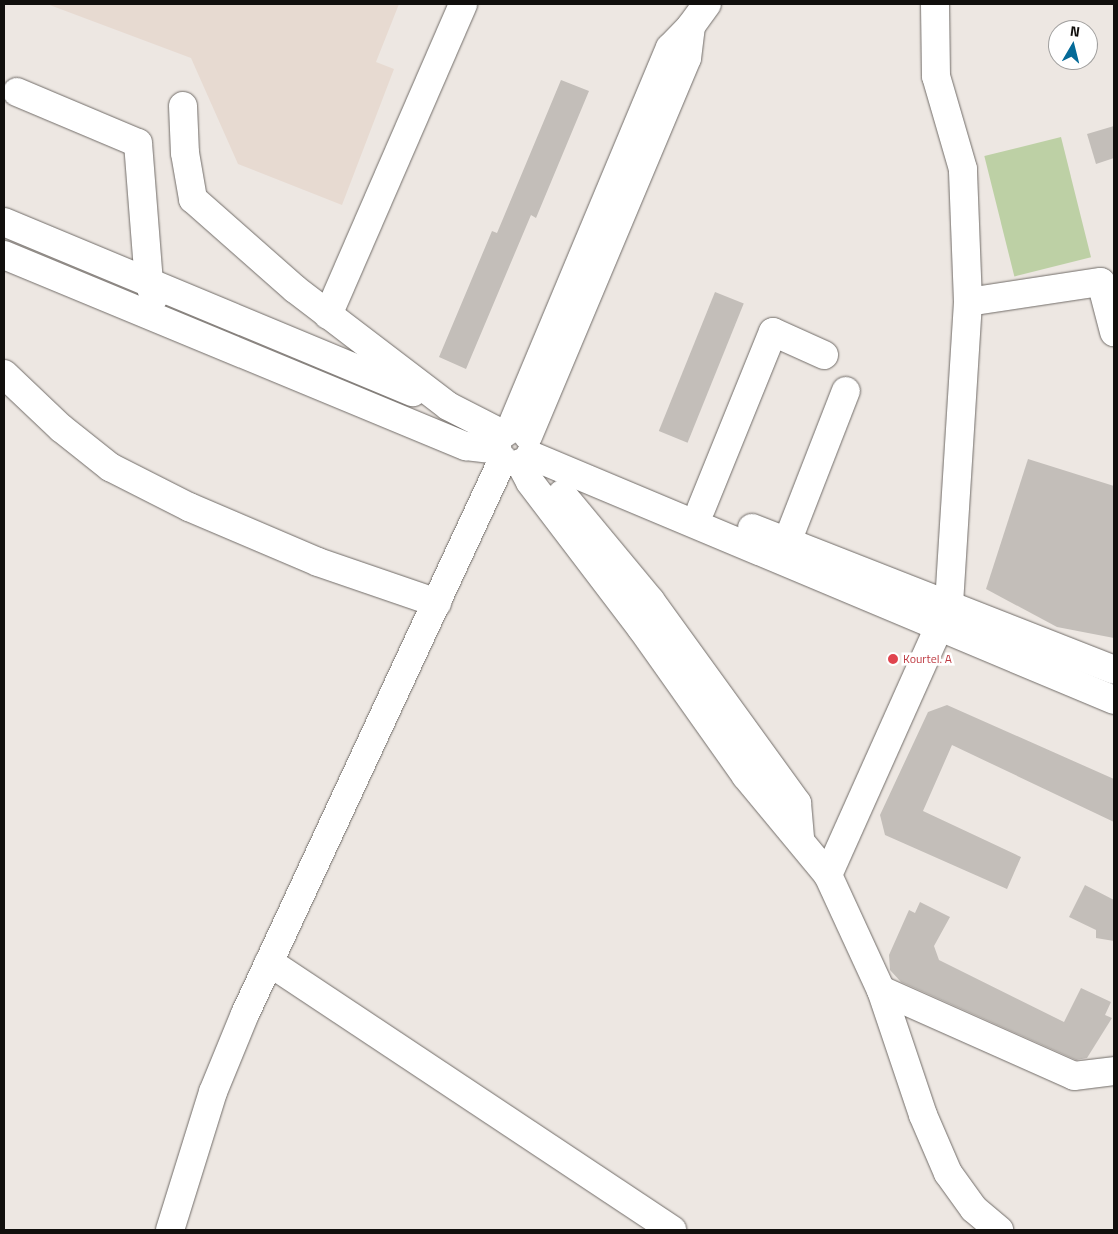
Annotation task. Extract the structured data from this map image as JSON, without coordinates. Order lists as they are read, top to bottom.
{
  "places": ["Kourtel. A"],
  "north": "top"
}
